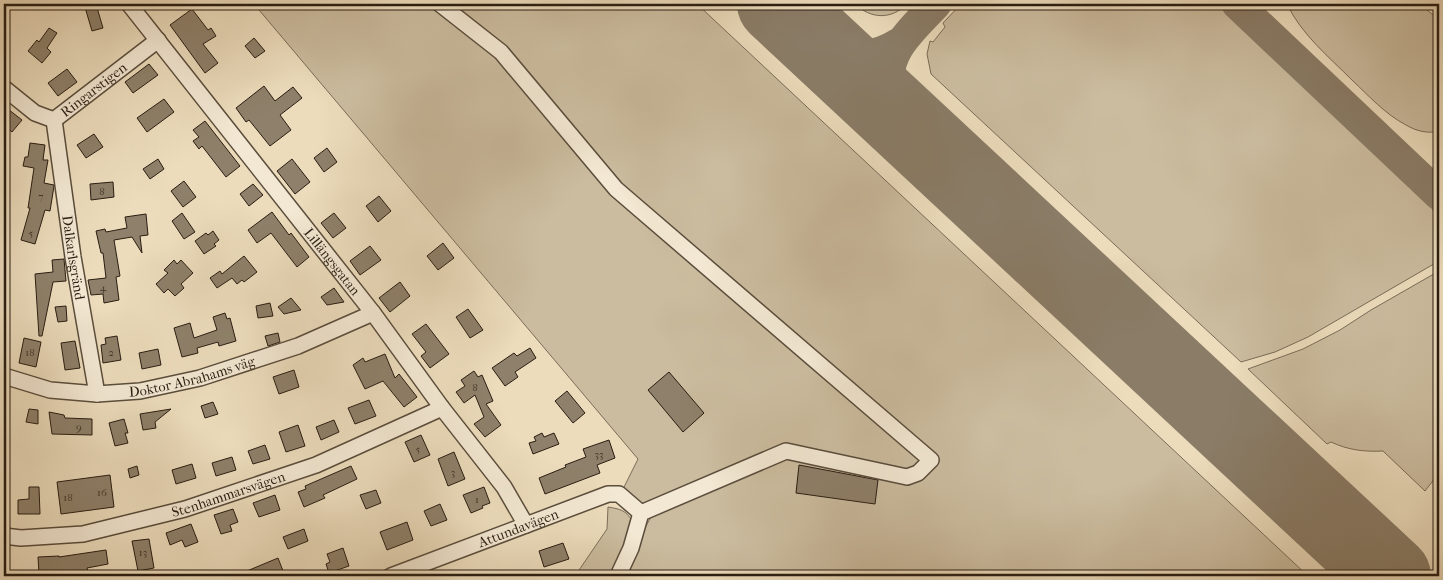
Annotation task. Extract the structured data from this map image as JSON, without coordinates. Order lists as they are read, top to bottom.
{
  "streets": {
    "street": [
      "Ringarstigen",
      "Dalkarlsgränd",
      "Lillängsgatan",
      "Doktor Abrahams väg",
      "Stenhammarsvägen",
      "Attundavägen"
    ]
  },
  "crossings": [
    ["Ringarstigen", "Dalkarlsgränd"],
    ["Ringarstigen", "Lillängsgatan"],
    ["Dalkarlsgränd", "Doktor Abrahams väg"],
    ["Lillängsgatan", "Doktor Abrahams väg"],
    ["Lillängsgatan", "Stenhammarsvägen"],
    ["Lillängsgatan", "Attundavägen"]
  ],
  "house_numbers": [
    "8",
    "7",
    "5",
    "4",
    "18",
    "2",
    "8",
    "9",
    "5",
    "33",
    "3",
    "16",
    "18",
    "1",
    "13"
  ]
}
